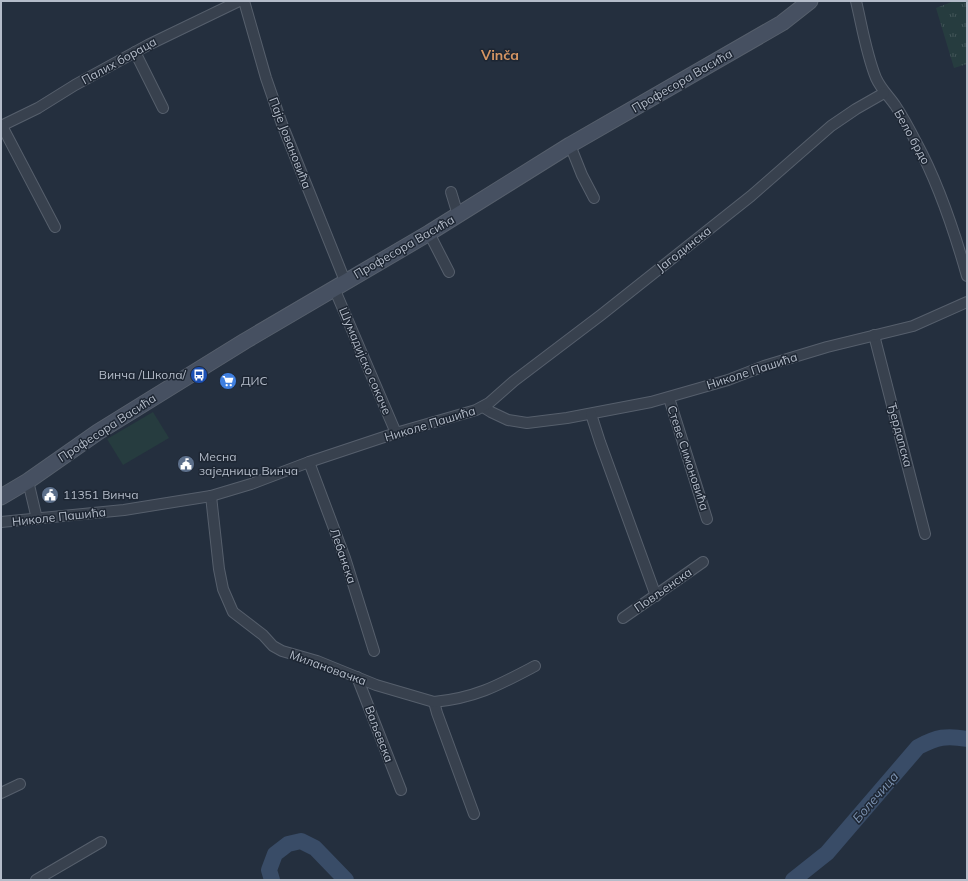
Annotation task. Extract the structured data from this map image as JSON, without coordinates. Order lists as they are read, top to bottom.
{
  "streets": {
    "street": [
      "Палих бораца",
      "Професора Васића",
      "Бело брдо",
      "Паје Јовановића",
      "Јагодинска",
      "Шумадијско сокаче",
      "Николе Пашића",
      "Ђердапска",
      "Стеве Симоновића",
      "Лебанска",
      "Повљенска",
      "Милановачка",
      "Ваљевска"
    ]
  },
  "crossings": [
    ["Професора Васића", "Паје Јовановића"],
    ["Професора Васића", "Шумадијско сокаче"],
    ["Бело брдо", "Јагодинска"],
    ["Паје Јовановића", "Шумадијско сокаче"],
    ["Јагодинска", "Николе Пашића"],
    ["Шумадијско сокаче", "Николе Пашића"],
    ["Николе Пашића", "Ђердапска"],
    ["Николе Пашића", "Стеве Симоновића"],
    ["Николе Пашића", "Лебанска"],
    ["Николе Пашића", "Милановачка"],
    ["Милановачка", "Ваљевска"]
  ],
  "districts": ["Vinča"],
  "water": ["Болечица"],
  "places": {
    "bus stop": ["Винча /Школа/"],
    "supermarket": ["ДИС"],
    "public building": ["Месна заједница Винча", "11351 Винча"]
  }
}
